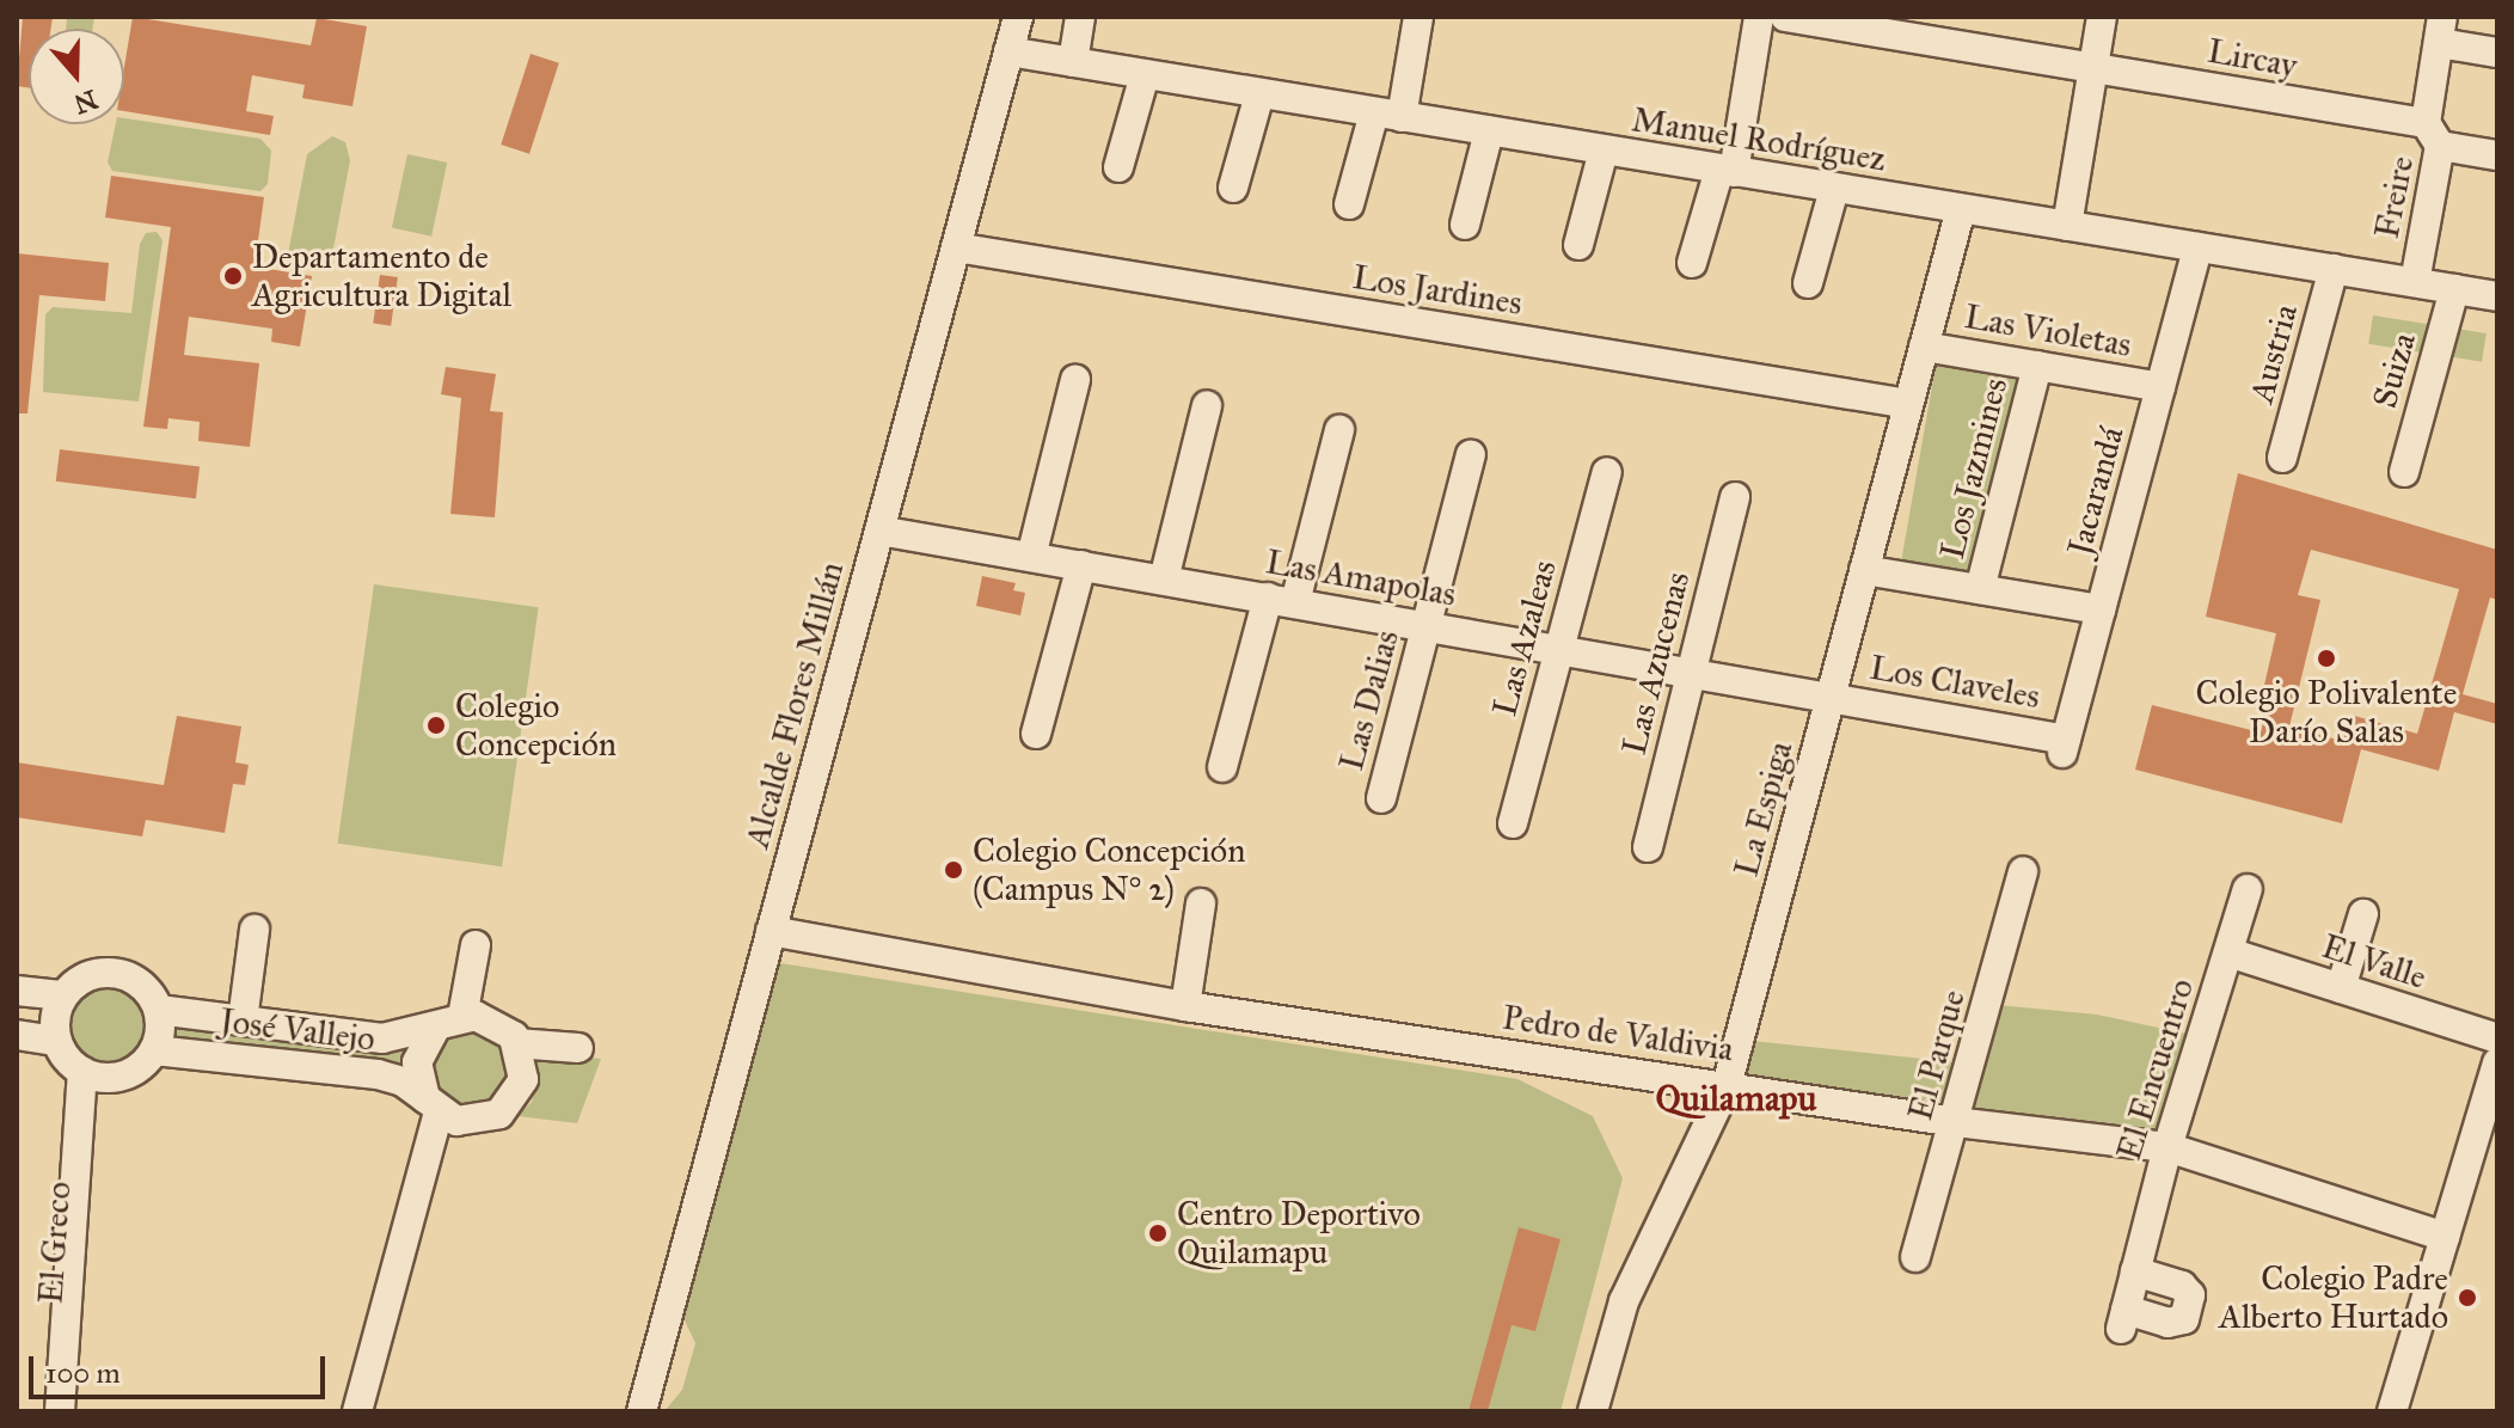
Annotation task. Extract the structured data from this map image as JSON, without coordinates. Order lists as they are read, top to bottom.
{
  "streets": {
    "street": [
      "Lircay",
      "Manuel Rodríguez",
      "Freire",
      "Los Jardines",
      "Las Violetas",
      "Austria",
      "Suiza",
      "Los Jazmines",
      "Jacarandá",
      "Las Amapolas",
      "Las Azaleas",
      "Las Azucenas",
      "Los Claveles",
      "Las Dalias",
      "Alcalde Flores Millán",
      "La Espiga",
      "El Valle",
      "José Vallejo",
      "Pedro de Valdivia",
      "El Parque",
      "El Encuentro",
      "El Greco"
    ]
  },
  "crossings": [
    ["Lircay", "Freire"],
    ["Manuel Rodríguez", "Freire"],
    ["Manuel Rodríguez", "Austria"],
    ["Manuel Rodríguez", "Suiza"],
    ["Manuel Rodríguez", "Jacarandá"],
    ["Manuel Rodríguez", "Alcalde Flores Millán"],
    ["Manuel Rodríguez", "La Espiga"],
    ["Los Jardines", "Alcalde Flores Millán"],
    ["Los Jardines", "La Espiga"],
    ["Las Violetas", "Los Jazmines"],
    ["Las Violetas", "Jacarandá"],
    ["Las Violetas", "La Espiga"],
    ["Jacarandá", "Los Claveles"],
    ["Las Amapolas", "Las Azaleas"],
    ["Las Amapolas", "Las Azucenas"],
    ["Las Amapolas", "Los Claveles"],
    ["Las Amapolas", "Las Dalias"],
    ["Las Amapolas", "Alcalde Flores Millán"],
    ["Las Amapolas", "La Espiga"],
    ["Los Claveles", "La Espiga"],
    ["Alcalde Flores Millán", "Pedro de Valdivia"],
    ["La Espiga", "Pedro de Valdivia"],
    ["El Valle", "El Encuentro"],
    ["José Vallejo", "El Greco"],
    ["Pedro de Valdivia", "El Parque"],
    ["Pedro de Valdivia", "El Encuentro"]
  ],
  "districts": ["Quilamapu"],
  "places": [
    "Departamento de Agricultura Digital",
    "Colegio Polivalente Darío Salas",
    "Colegio Concepción",
    "Colegio Concepción (Campus N° 2)",
    "Centro Deportivo Quilamapu",
    "Colegio Padre Alberto Hurtado"
  ],
  "scale_bar": "100 m",
  "north": "bottom"
}
